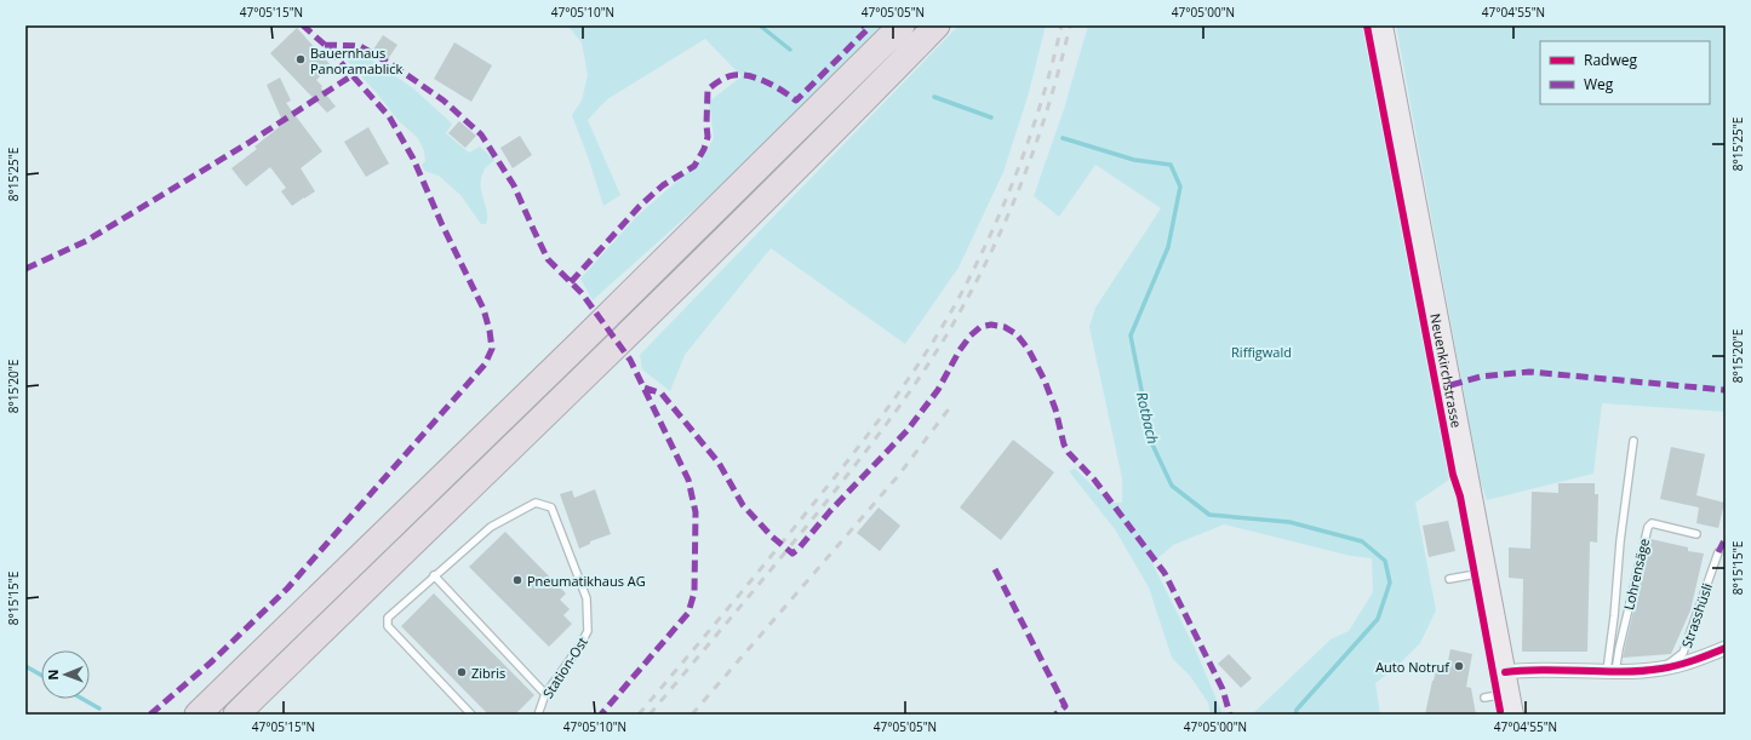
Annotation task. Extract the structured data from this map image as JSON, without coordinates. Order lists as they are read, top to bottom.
{
  "streets": {
    "main road": ["Neuenkirchstrasse"],
    "lane": ["Lohrensäge", "Strasshüsli", "Station-Ost"]
  },
  "water": ["Rotbach"],
  "parks": ["Riffigwald"],
  "places": [
    "Bauernhaus Panoramablick",
    "Pneumatikhaus AG",
    "Auto Notruf",
    "Zibris"
  ],
  "legend": ["Radweg", "Weg"],
  "north": "left",
  "coordinates": [
    "47°05'15\"N",
    "47°05'10\"N",
    "47°05'05\"N",
    "47°05'00\"N",
    "47°04'55\"N",
    "8°15'25\"E",
    "8°15'20\"E",
    "8°15'15\"E"
  ]
}
